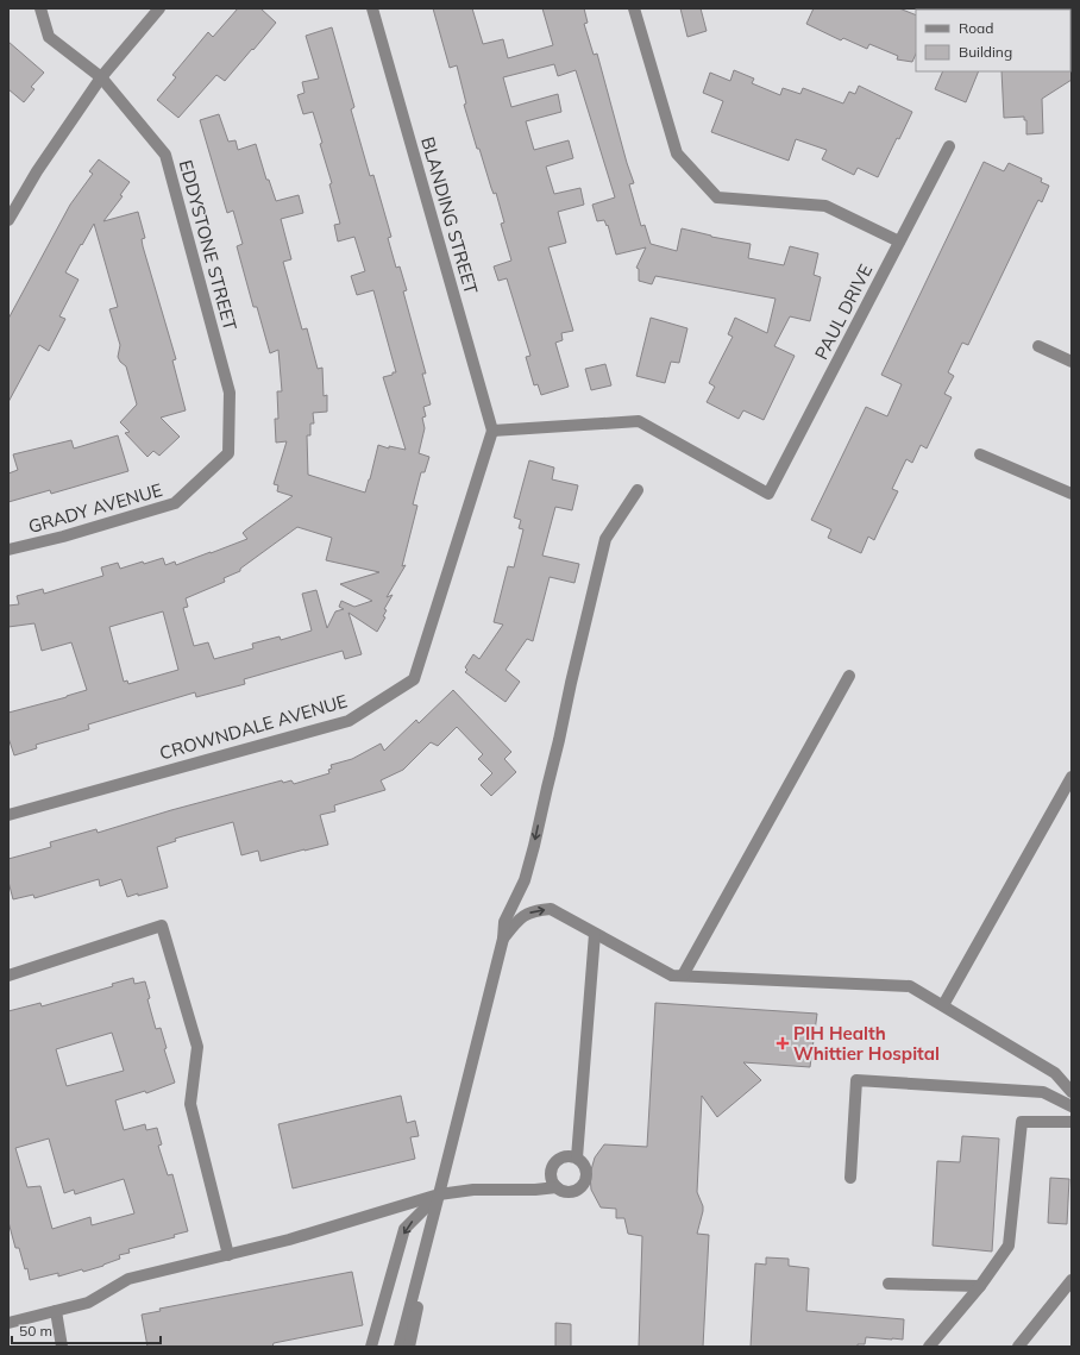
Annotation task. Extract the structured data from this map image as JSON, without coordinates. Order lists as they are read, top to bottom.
{
  "streets": {
    "street": [
      "BLANDING STREET",
      "EDDYSTONE STREET",
      "PAUL DRIVE",
      "GRADY AVENUE",
      "CROWNDALE AVENUE"
    ]
  },
  "crossings": [
    ["BLANDING STREET", "PAUL DRIVE"],
    ["BLANDING STREET", "CROWNDALE AVENUE"],
    ["EDDYSTONE STREET", "GRADY AVENUE"],
    ["PAUL DRIVE", "CROWNDALE AVENUE"]
  ],
  "places": {
    "health": ["PIH Health Whittier Hospital"]
  },
  "legend": ["Road", "Building"],
  "scale_bar": "50 m"
}
